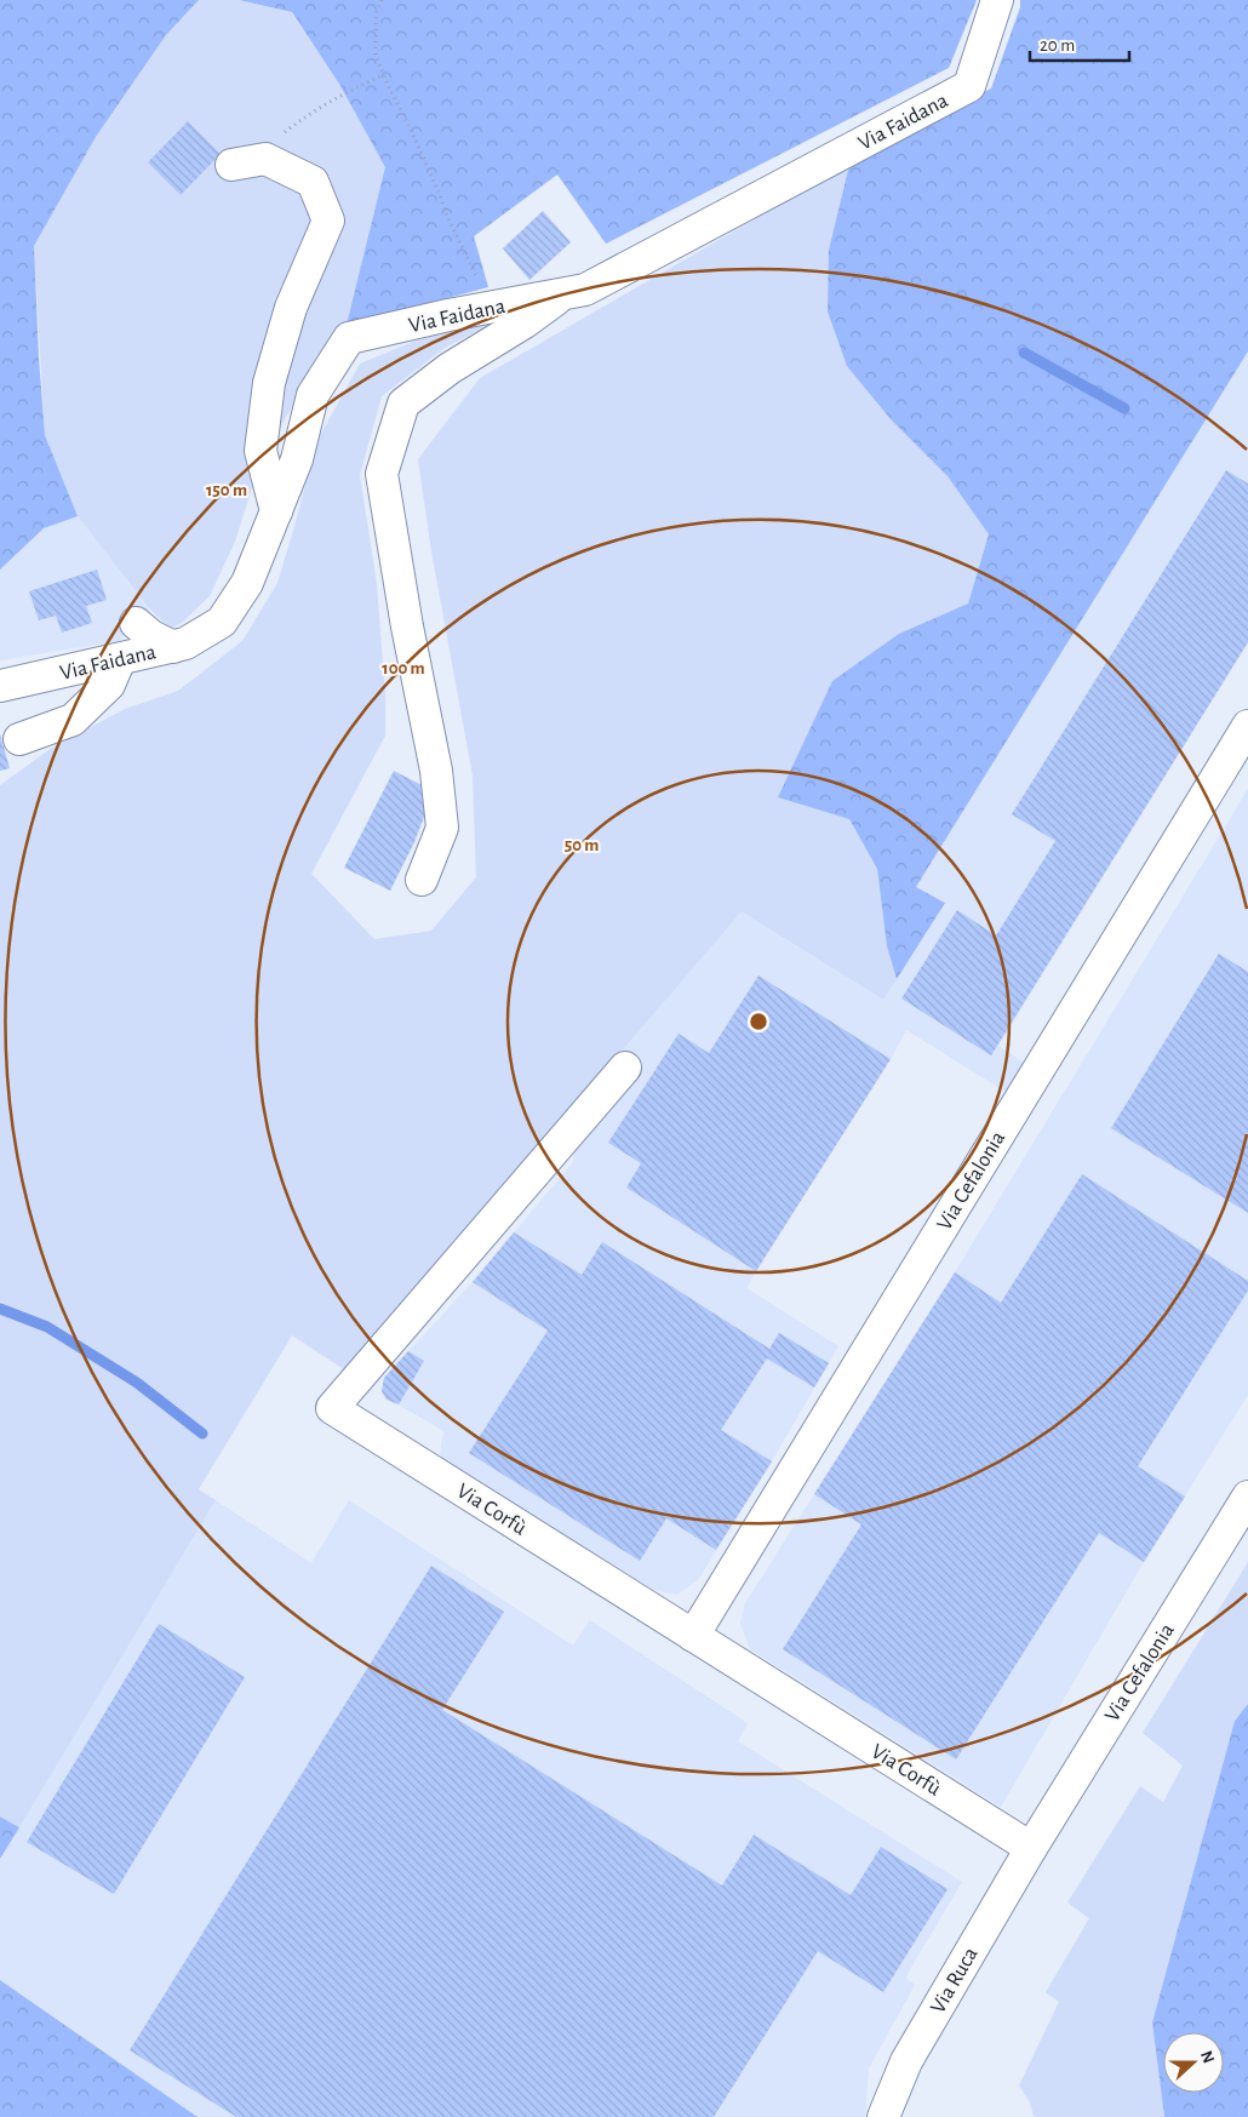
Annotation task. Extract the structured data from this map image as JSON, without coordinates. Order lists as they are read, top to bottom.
{
  "streets": {
    "street": [
      "Via Faidana",
      "Via Cefalonia",
      "Via Corfù",
      "Via Ruca"
    ]
  },
  "crossings": [
    ["Via Cefalonia", "Via Corfù"],
    ["Via Cefalonia", "Via Ruca"],
    ["Via Corfù", "Via Ruca"]
  ],
  "scale_bar": "20 m",
  "north": "right",
  "rings": ["150 m", "100 m", "50 m"]
}
